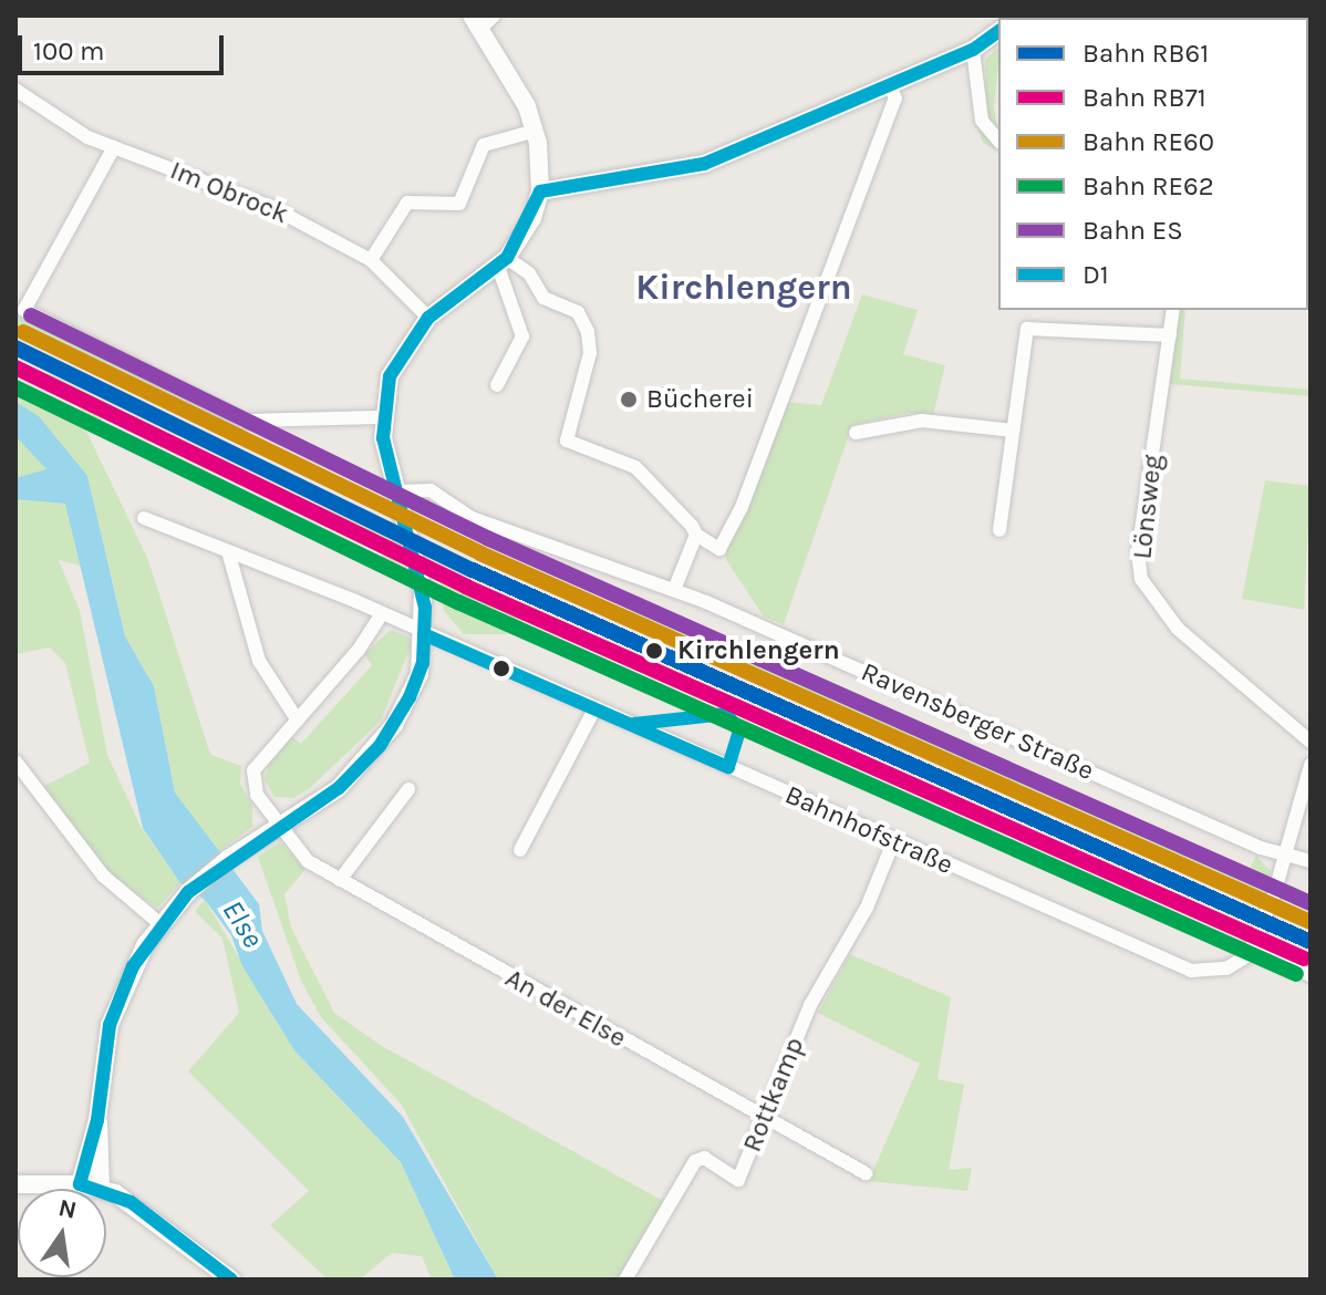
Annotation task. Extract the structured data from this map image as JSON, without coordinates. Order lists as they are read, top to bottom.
{
  "streets": {
    "street": [
      "Im Obrock",
      "Lönsweg",
      "Ravensberger Straße",
      "Bahnhofstraße",
      "An der Else",
      "Rottkamp"
    ]
  },
  "crossings": [
    ["Bahnhofstraße", "An der Else"],
    ["Bahnhofstraße", "Rottkamp"],
    ["An der Else", "Rottkamp"]
  ],
  "districts": ["Kirchlengern"],
  "water": ["Else"],
  "places": ["Bücherei", "Kirchlengern"],
  "lines": [
    "transit line D1",
    "rail line ES",
    "rail line RE60",
    "rail line RB61",
    "rail line RB71",
    "rail line RE62"
  ],
  "legend": [
    "Bahn RB61",
    "Bahn RB71",
    "Bahn RE60",
    "Bahn RE62",
    "Bahn ES",
    "D1"
  ],
  "scale_bar": "100 m",
  "north": "top"
}
